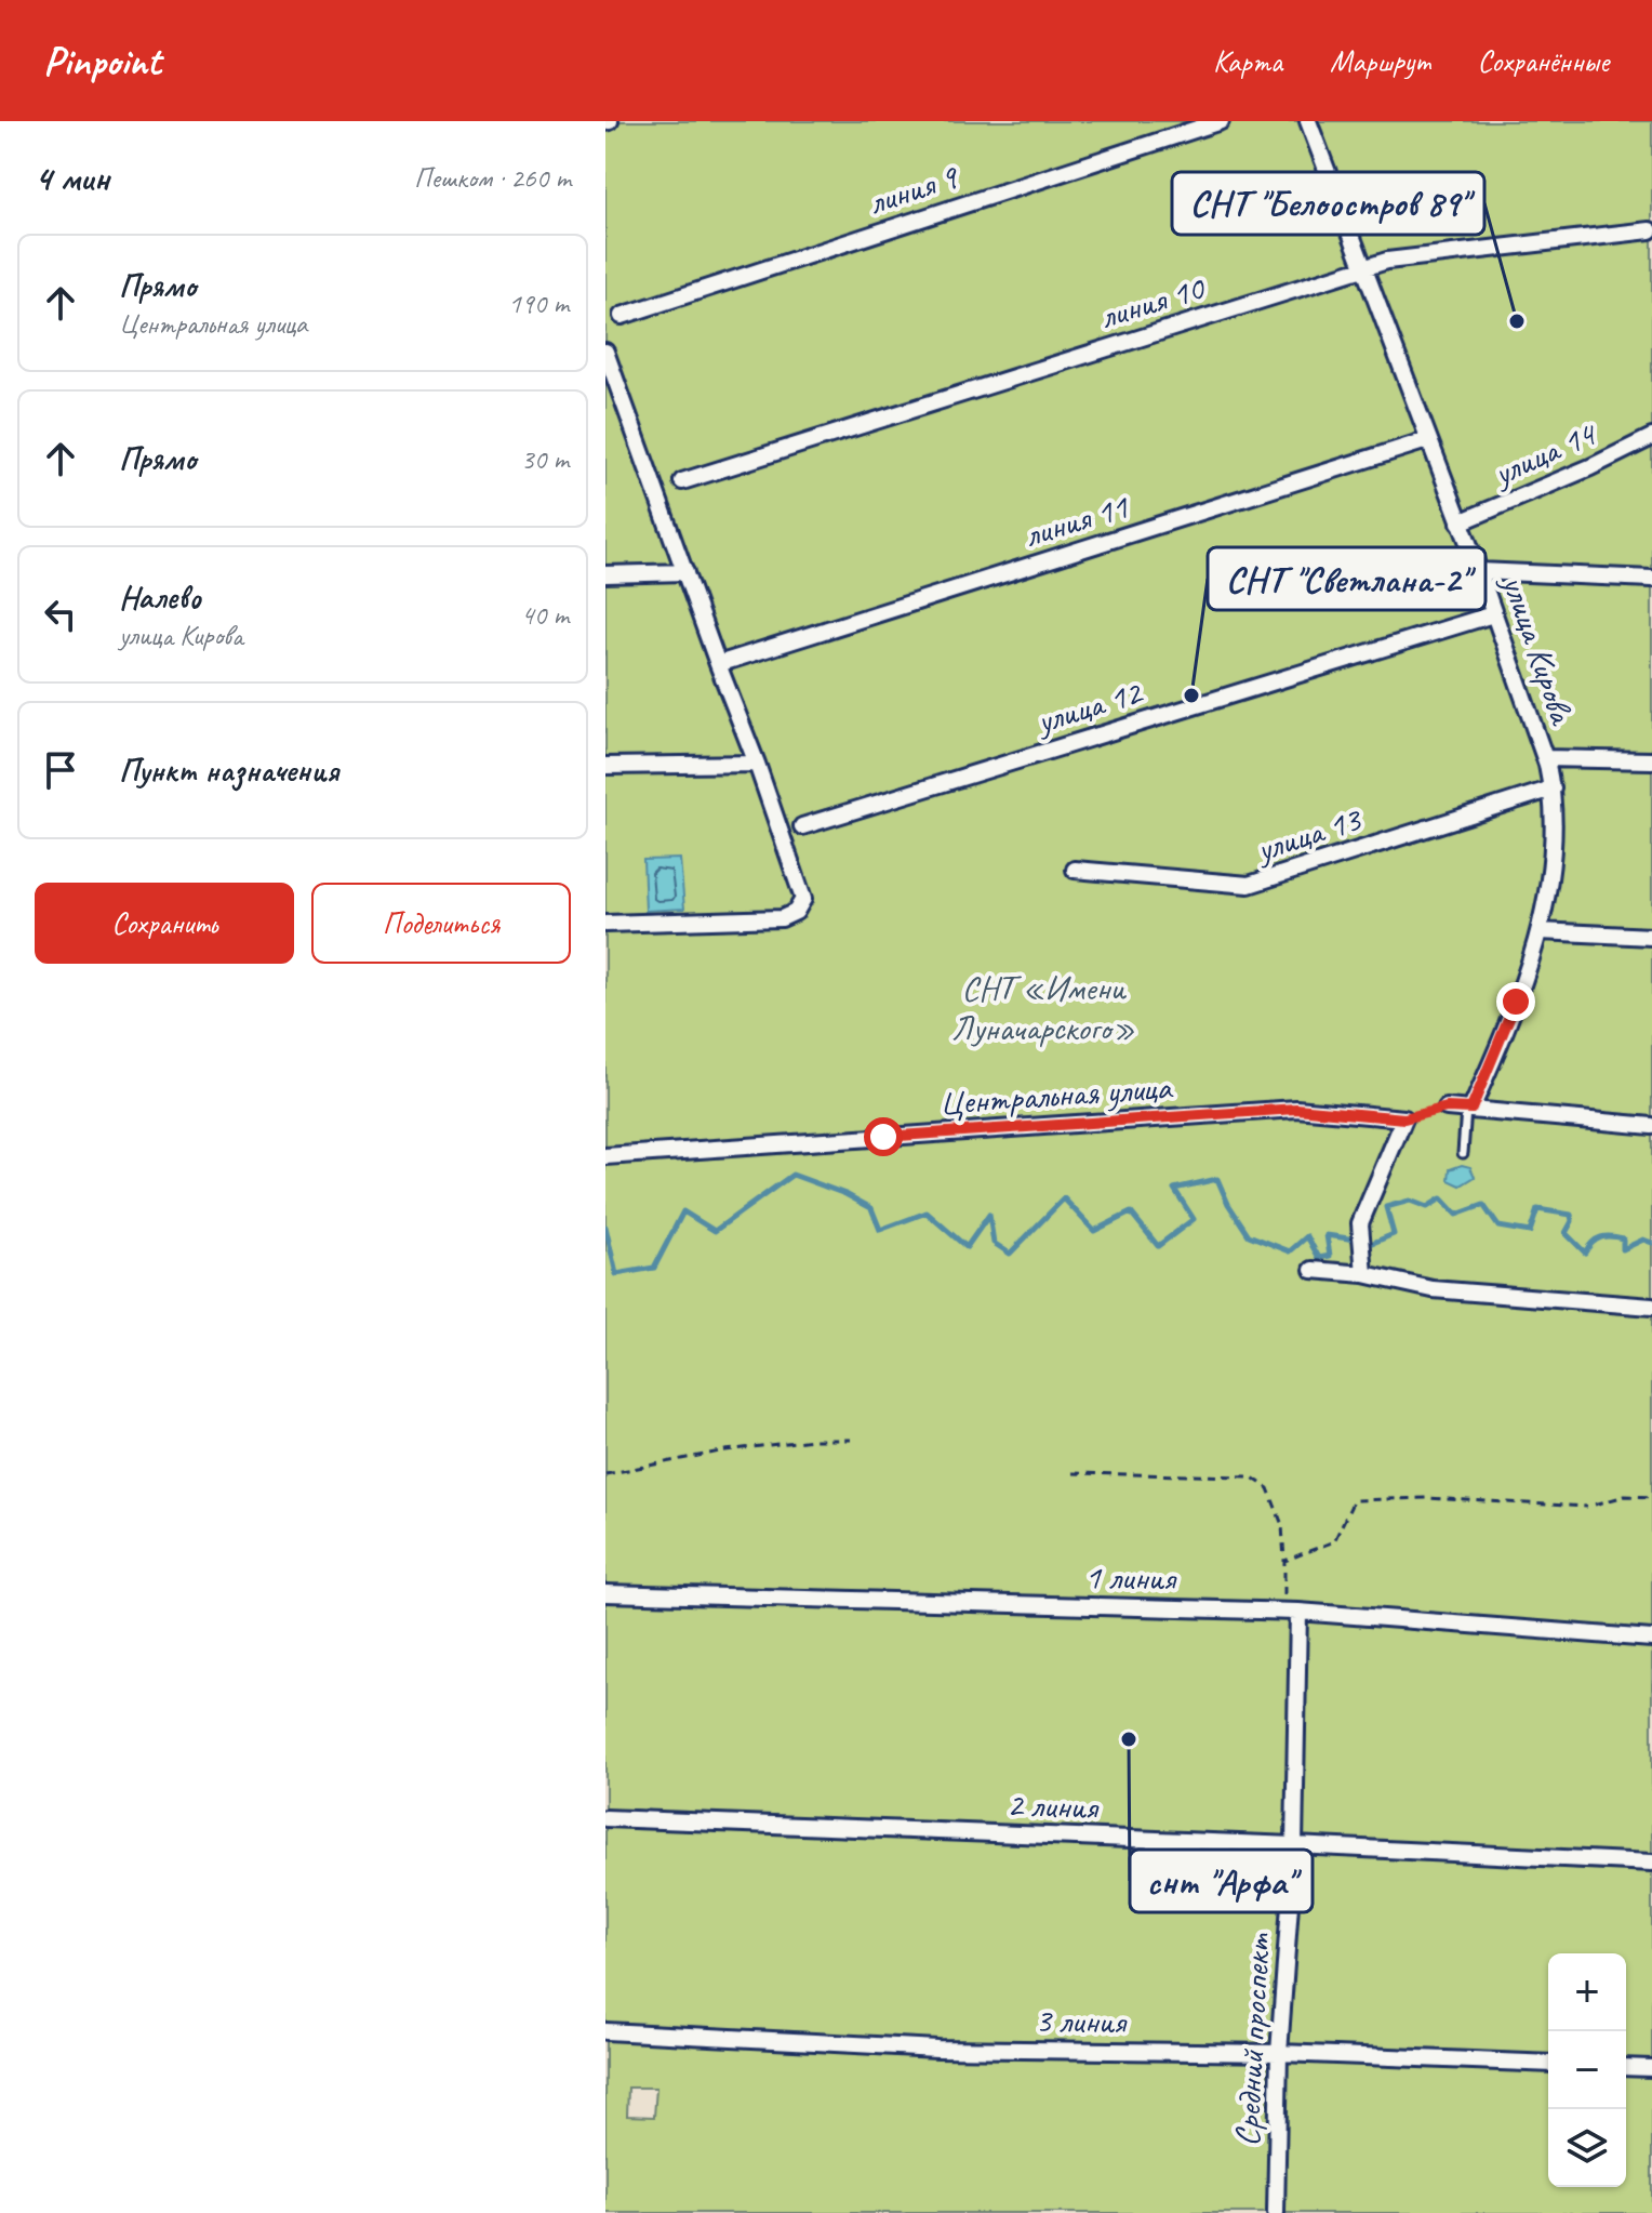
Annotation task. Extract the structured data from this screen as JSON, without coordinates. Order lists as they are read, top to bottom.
{
  "streets": {
    "street": [
      "линия 9",
      "линия 10",
      "улица 14",
      "линия 11",
      "улица Кирова",
      "улица 12",
      "улица 13",
      "Центральная улица",
      "1 линия",
      "2 линия",
      "3 линия",
      "Средний проспект"
    ]
  },
  "crossings": [
    ["линия 10", "улица Кирова"],
    ["улица 14", "улица Кирова"],
    ["линия 11", "улица Кирова"],
    ["улица Кирова", "улица 12"],
    ["улица Кирова", "улица 13"],
    ["1 линия", "Средний проспект"],
    ["2 линия", "Средний проспект"],
    ["3 линия", "Средний проспект"]
  ],
  "parks": ["СНТ «Имени Луначарского»"],
  "places": ["СНТ \"Белоостров 89\"", "СНТ \"Светлана-2\"", "снт \"Арфа\""],
  "page": {
    "header": "Pinpoint",
    "nav": ["Карта", "Маршрут", "Сохранённые"],
    "heading": ["4 мин", "Пешком · 260 m"],
    "list": [
      ["Прямо", "Центральная улица", "190 m"],
      ["Прямо", "30 m"],
      ["Налево", "улица Кирова", "40 m"],
      "Пункт назначения"
    ],
    "buttons": ["Сохранить", "Поделиться"],
    "map_buttons": ["+", "−"]
  }
}
